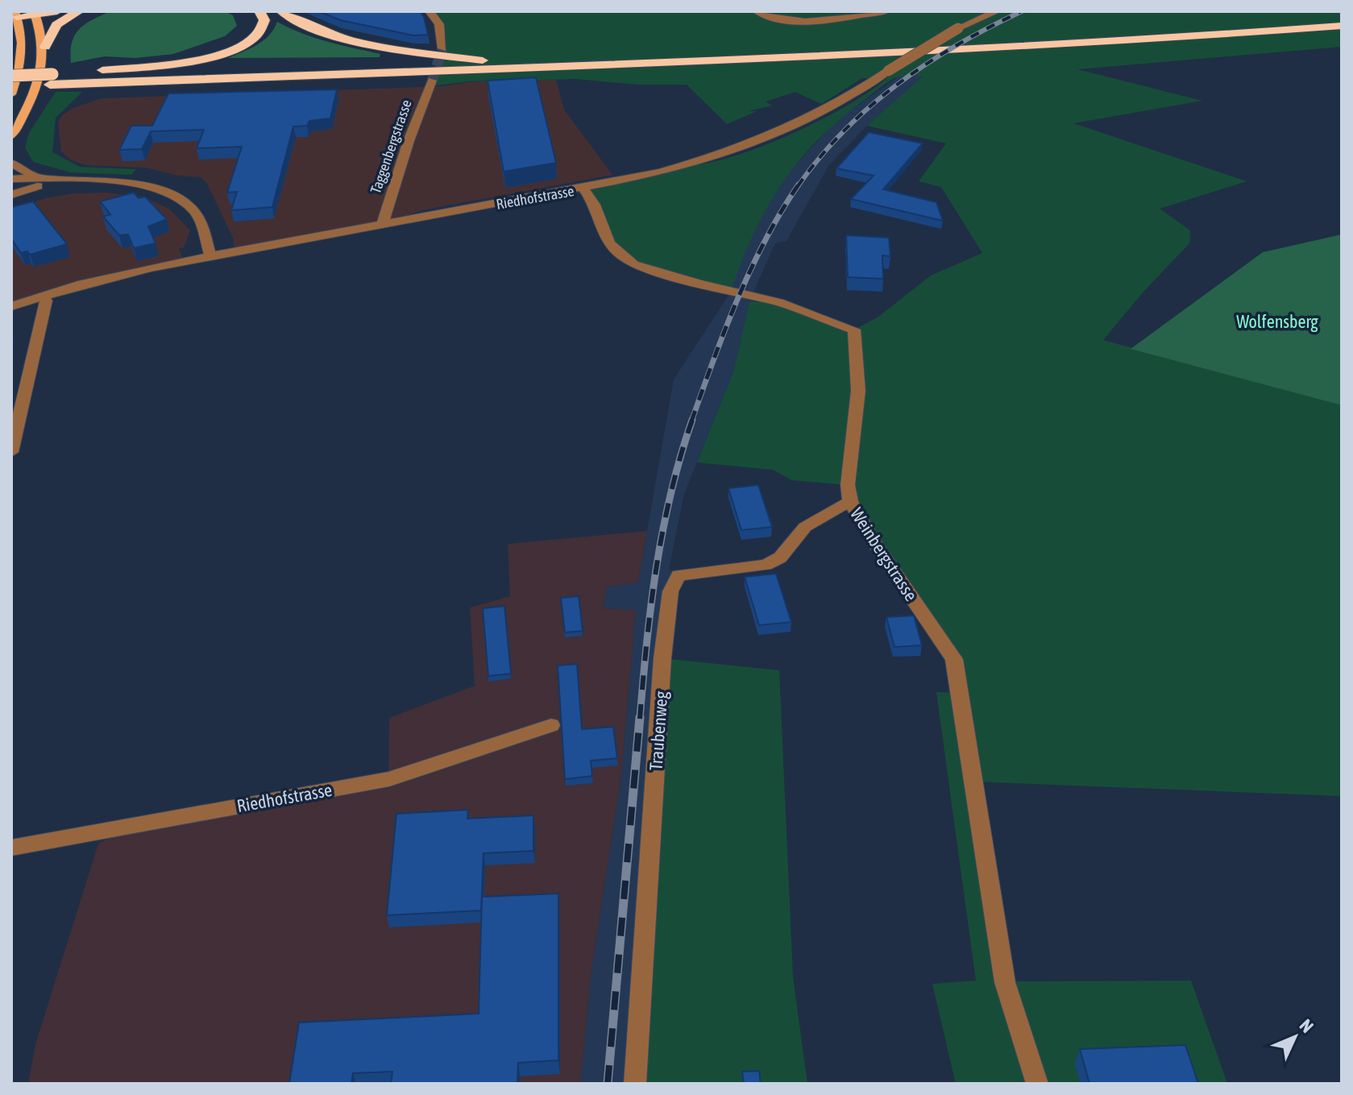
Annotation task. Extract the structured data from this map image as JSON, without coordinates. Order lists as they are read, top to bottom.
{
  "streets": {
    "street": [
      "Taggenbergstrasse",
      "Riedhofstrasse",
      "Weinbergstrasse",
      "Traubenweg"
    ]
  },
  "crossings": [
    ["Taggenbergstrasse", "Riedhofstrasse"],
    ["Riedhofstrasse", "Weinbergstrasse"],
    ["Weinbergstrasse", "Traubenweg"]
  ],
  "parks": ["Wolfensberg"],
  "north": "top right"
}
